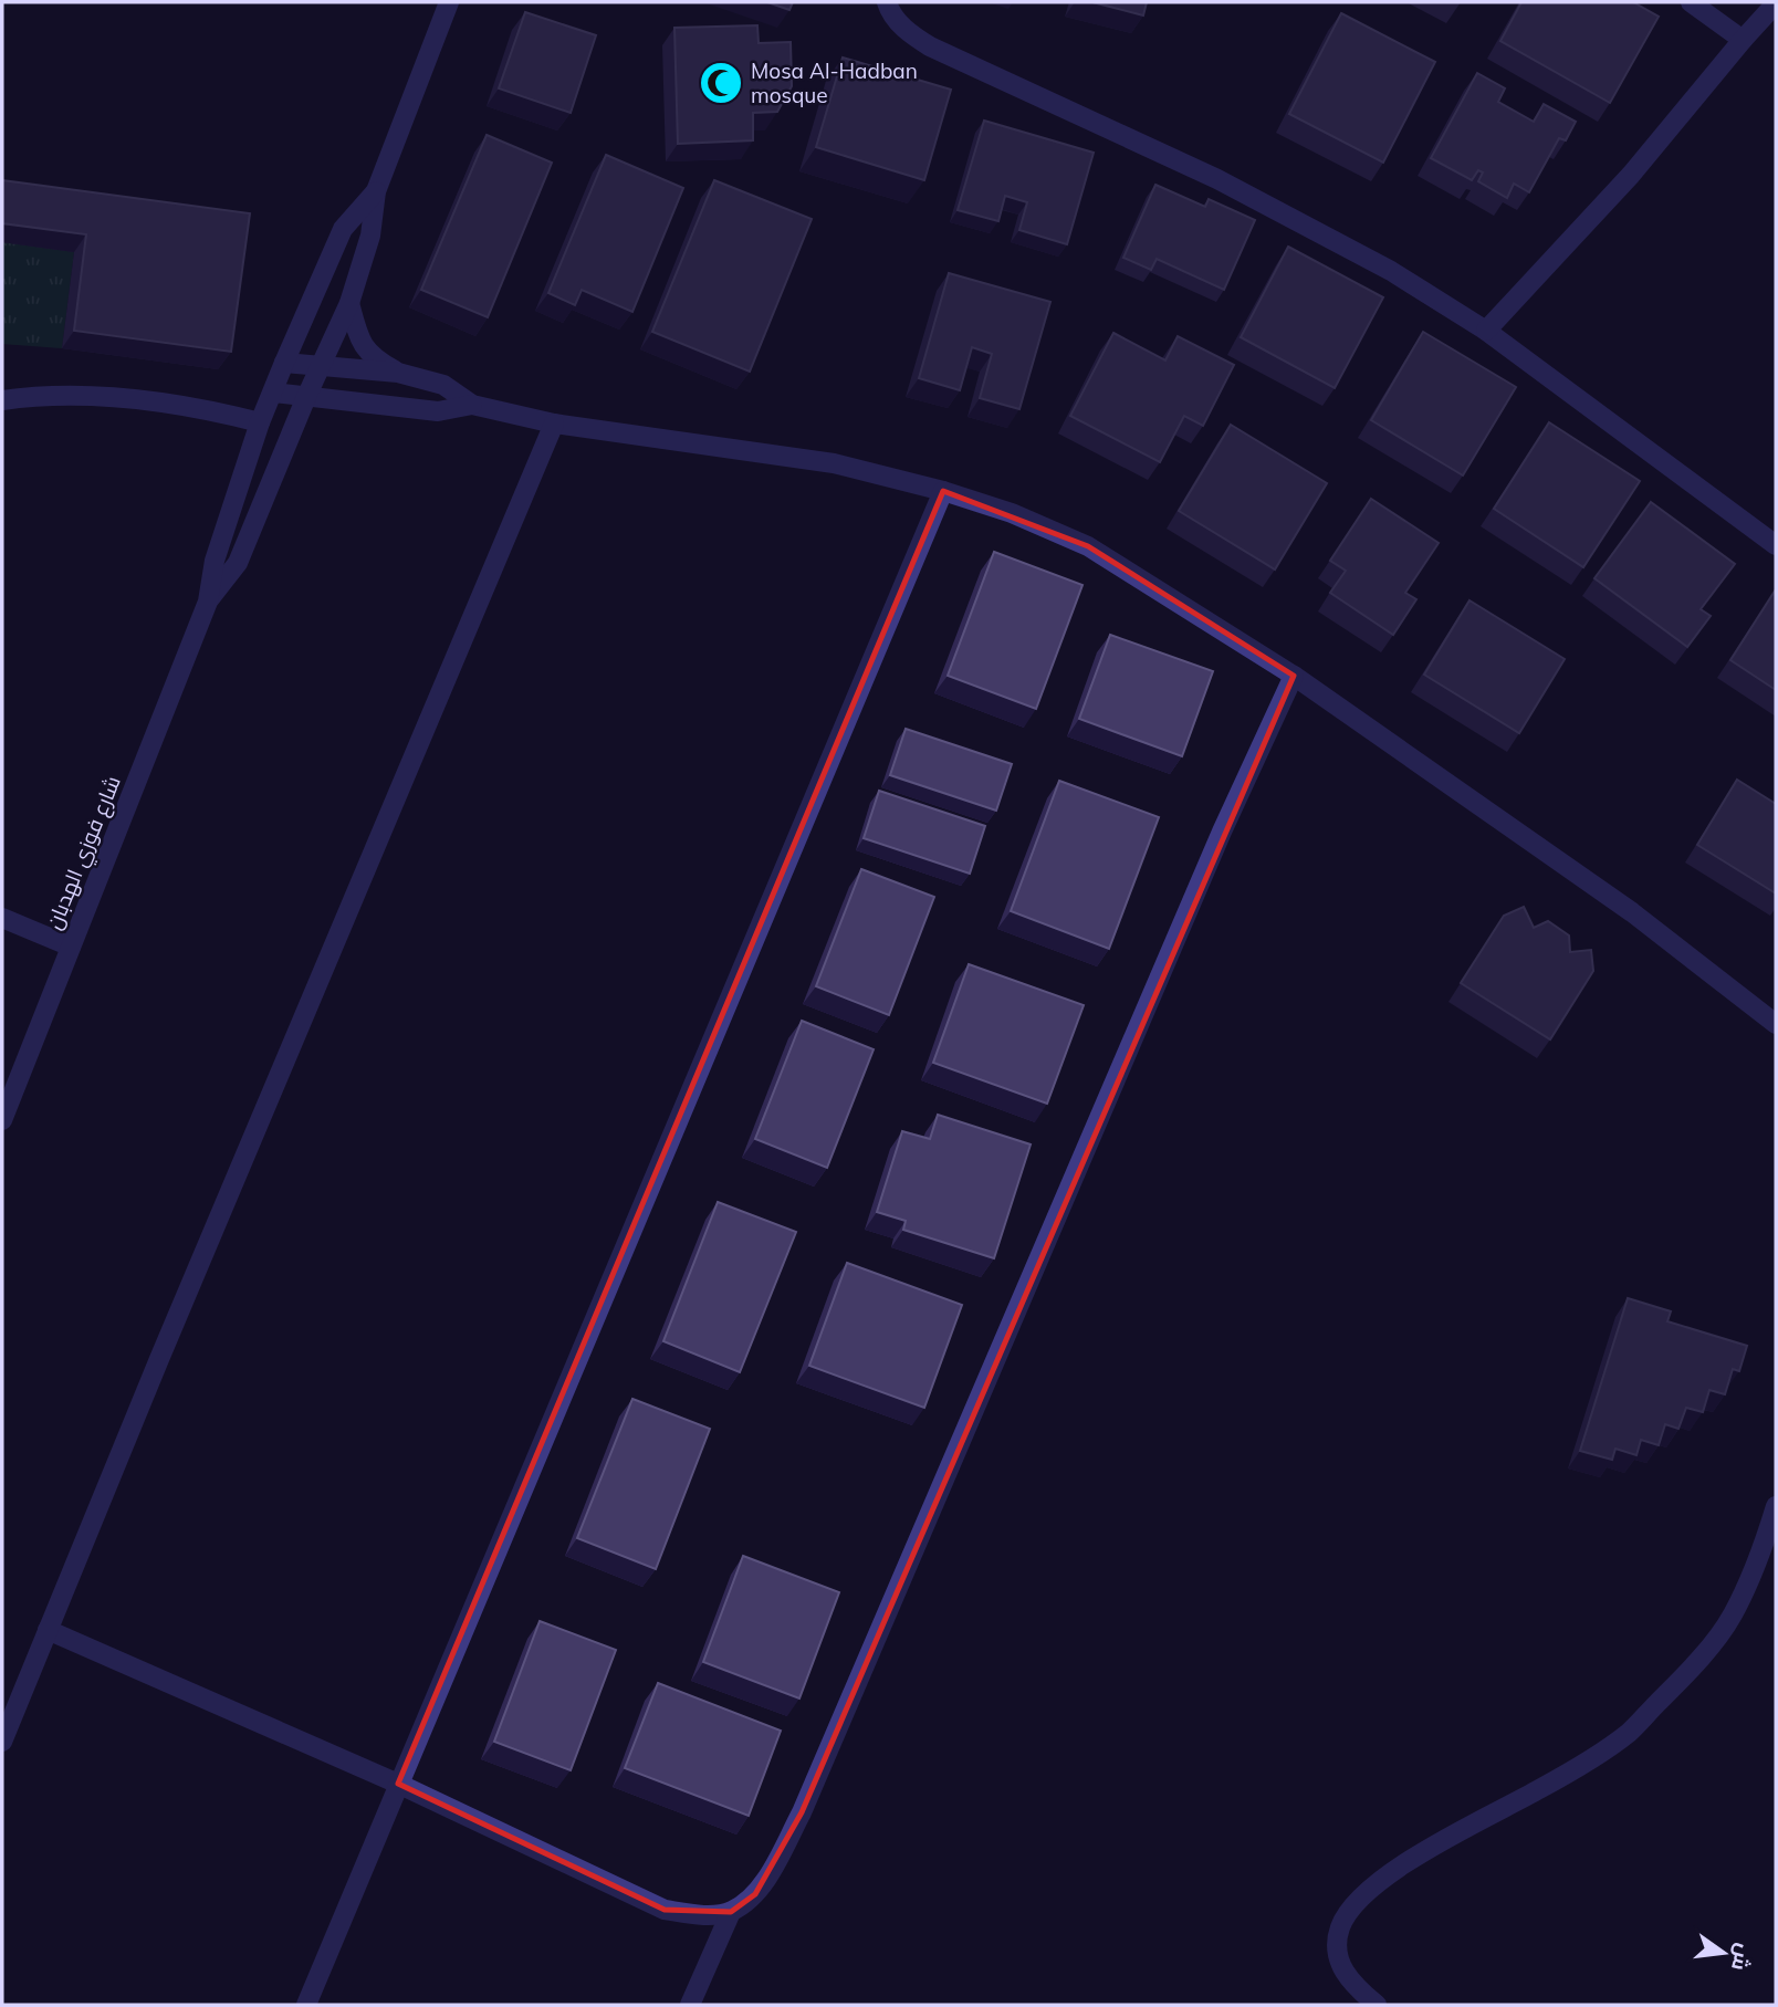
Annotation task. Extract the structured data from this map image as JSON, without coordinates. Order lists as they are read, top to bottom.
{
  "streets": {
    "street": ["شارع فوزي الهدبان"]
  },
  "places": {
    "mosque": ["Mosa Al-Hadban mosque"]
  },
  "north": "right"
}
